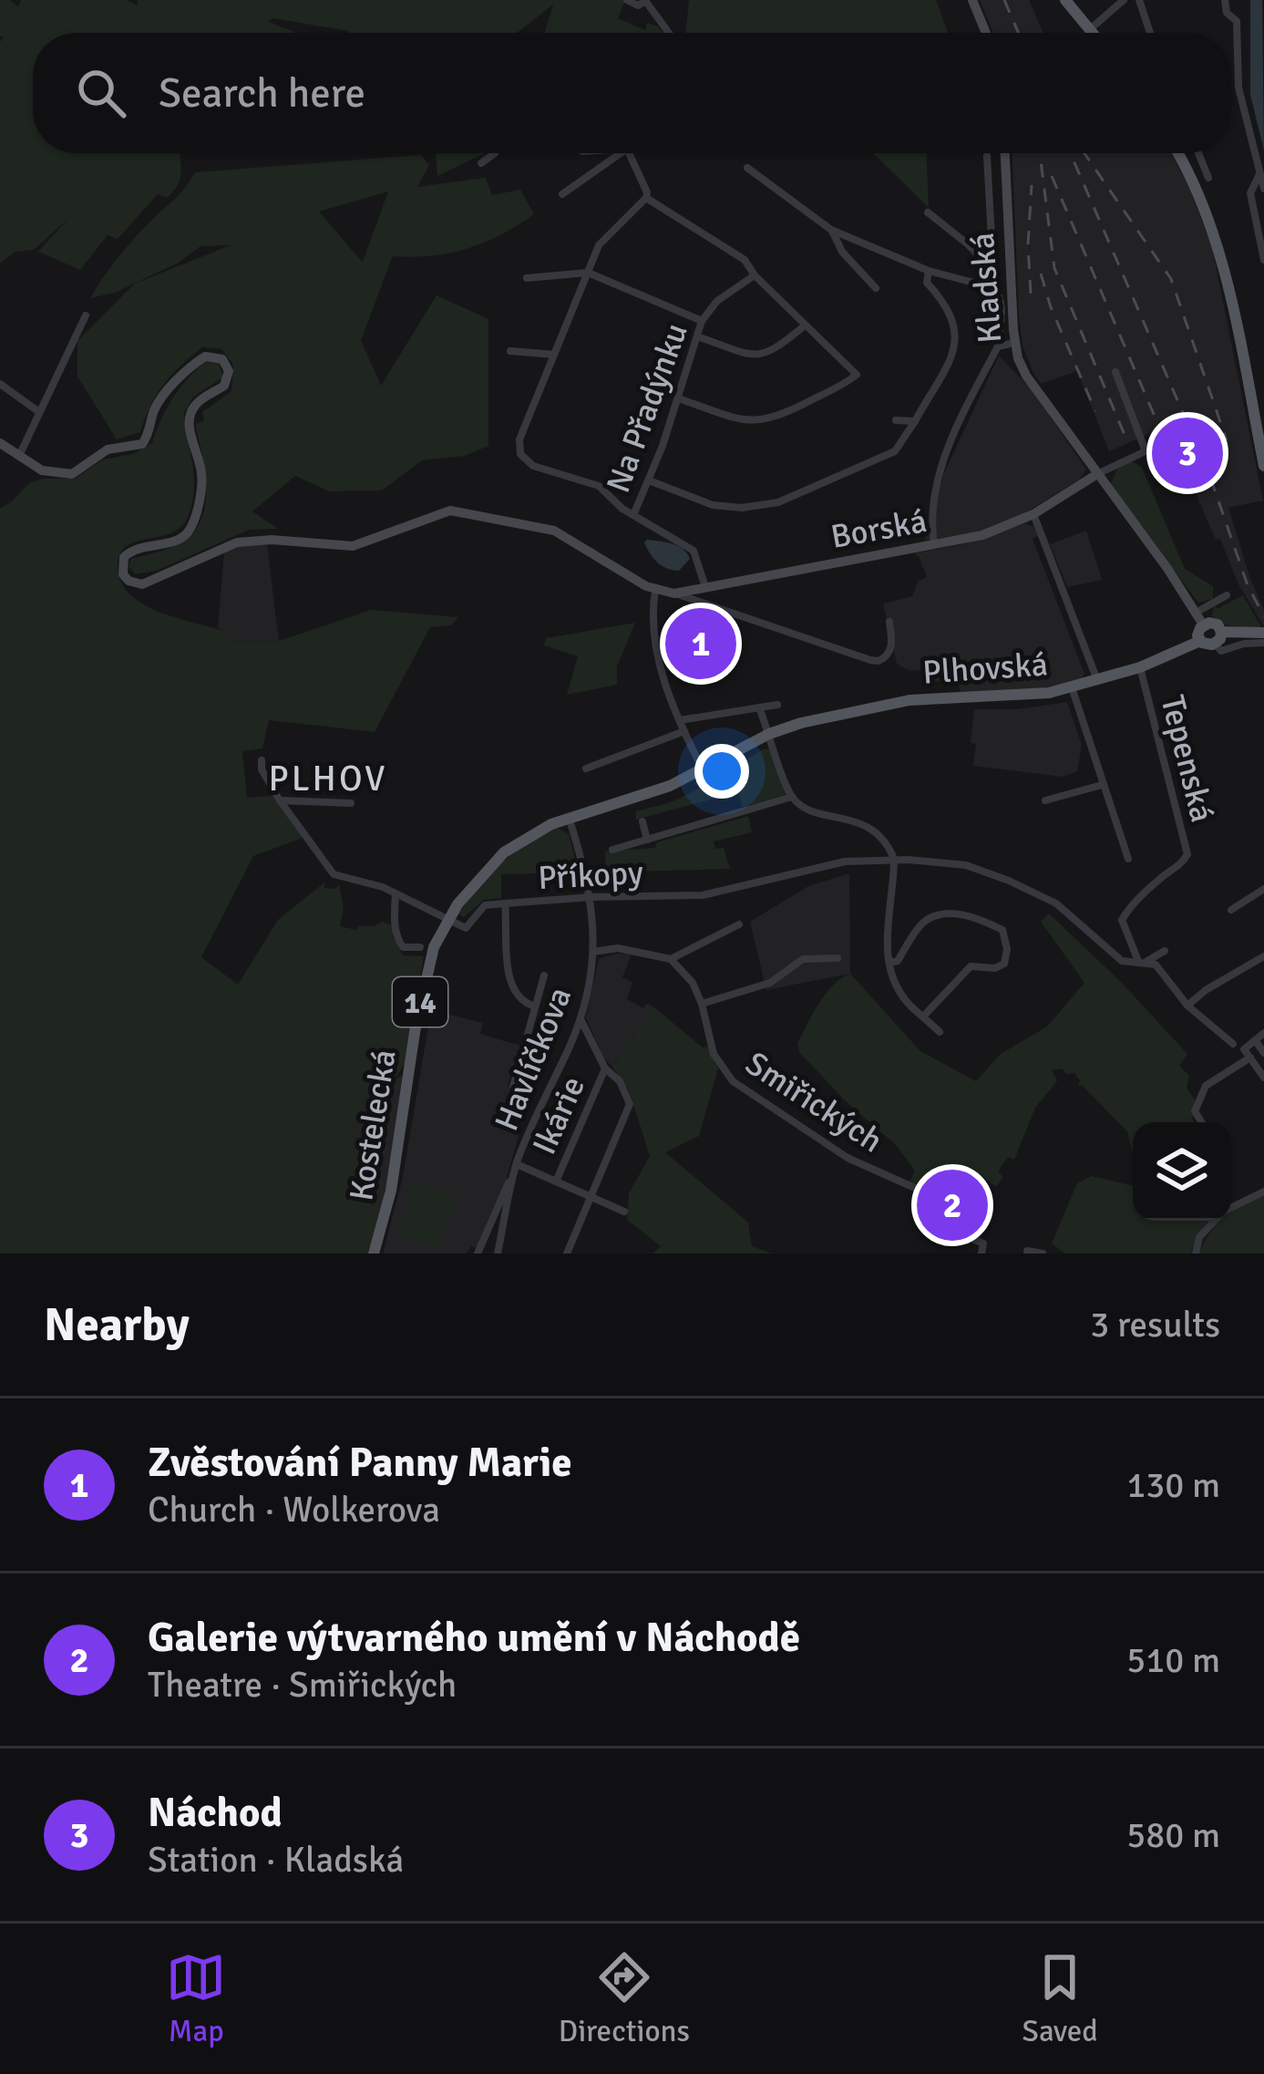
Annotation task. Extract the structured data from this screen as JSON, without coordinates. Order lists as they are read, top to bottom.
{
  "streets": {
    "main road": ["Plhovská", "14", "Kostelecká"],
    "street": [
      "Kladská",
      "Na Přadýnku",
      "Borská",
      "Tepenská",
      "Příkopy",
      "Havlíčkova",
      "Smiřických",
      "Ikárie"
    ]
  },
  "crossings": [
    ["Kladská", "Borská"],
    ["Plhovská", "Tepenská"],
    ["Plhovská", "14"],
    ["Příkopy", "Havlíčkova"],
    ["14", "Kostelecká"],
    ["Havlíčkova", "Kostelecká"]
  ],
  "districts": ["PLHOV"],
  "page": {
    "search": "Search here",
    "pins": ["3", "1", "2"],
    "heading": ["Nearby", "3 results"],
    "list": [
      {
        "mark": "1",
        "name": "Zvěstování Panny Marie",
        "note": "Church · Wolkerova",
        "value": "130 m"
      },
      {
        "mark": "2",
        "name": "Galerie výtvarného umění v Náchodě",
        "note": "Theatre · Smiřických",
        "value": "510 m"
      },
      {
        "mark": "3",
        "name": "Náchod",
        "note": "Station · Kladská",
        "value": "580 m"
      }
    ],
    "nav": ["Map", "Directions", "Saved"]
  }
}
